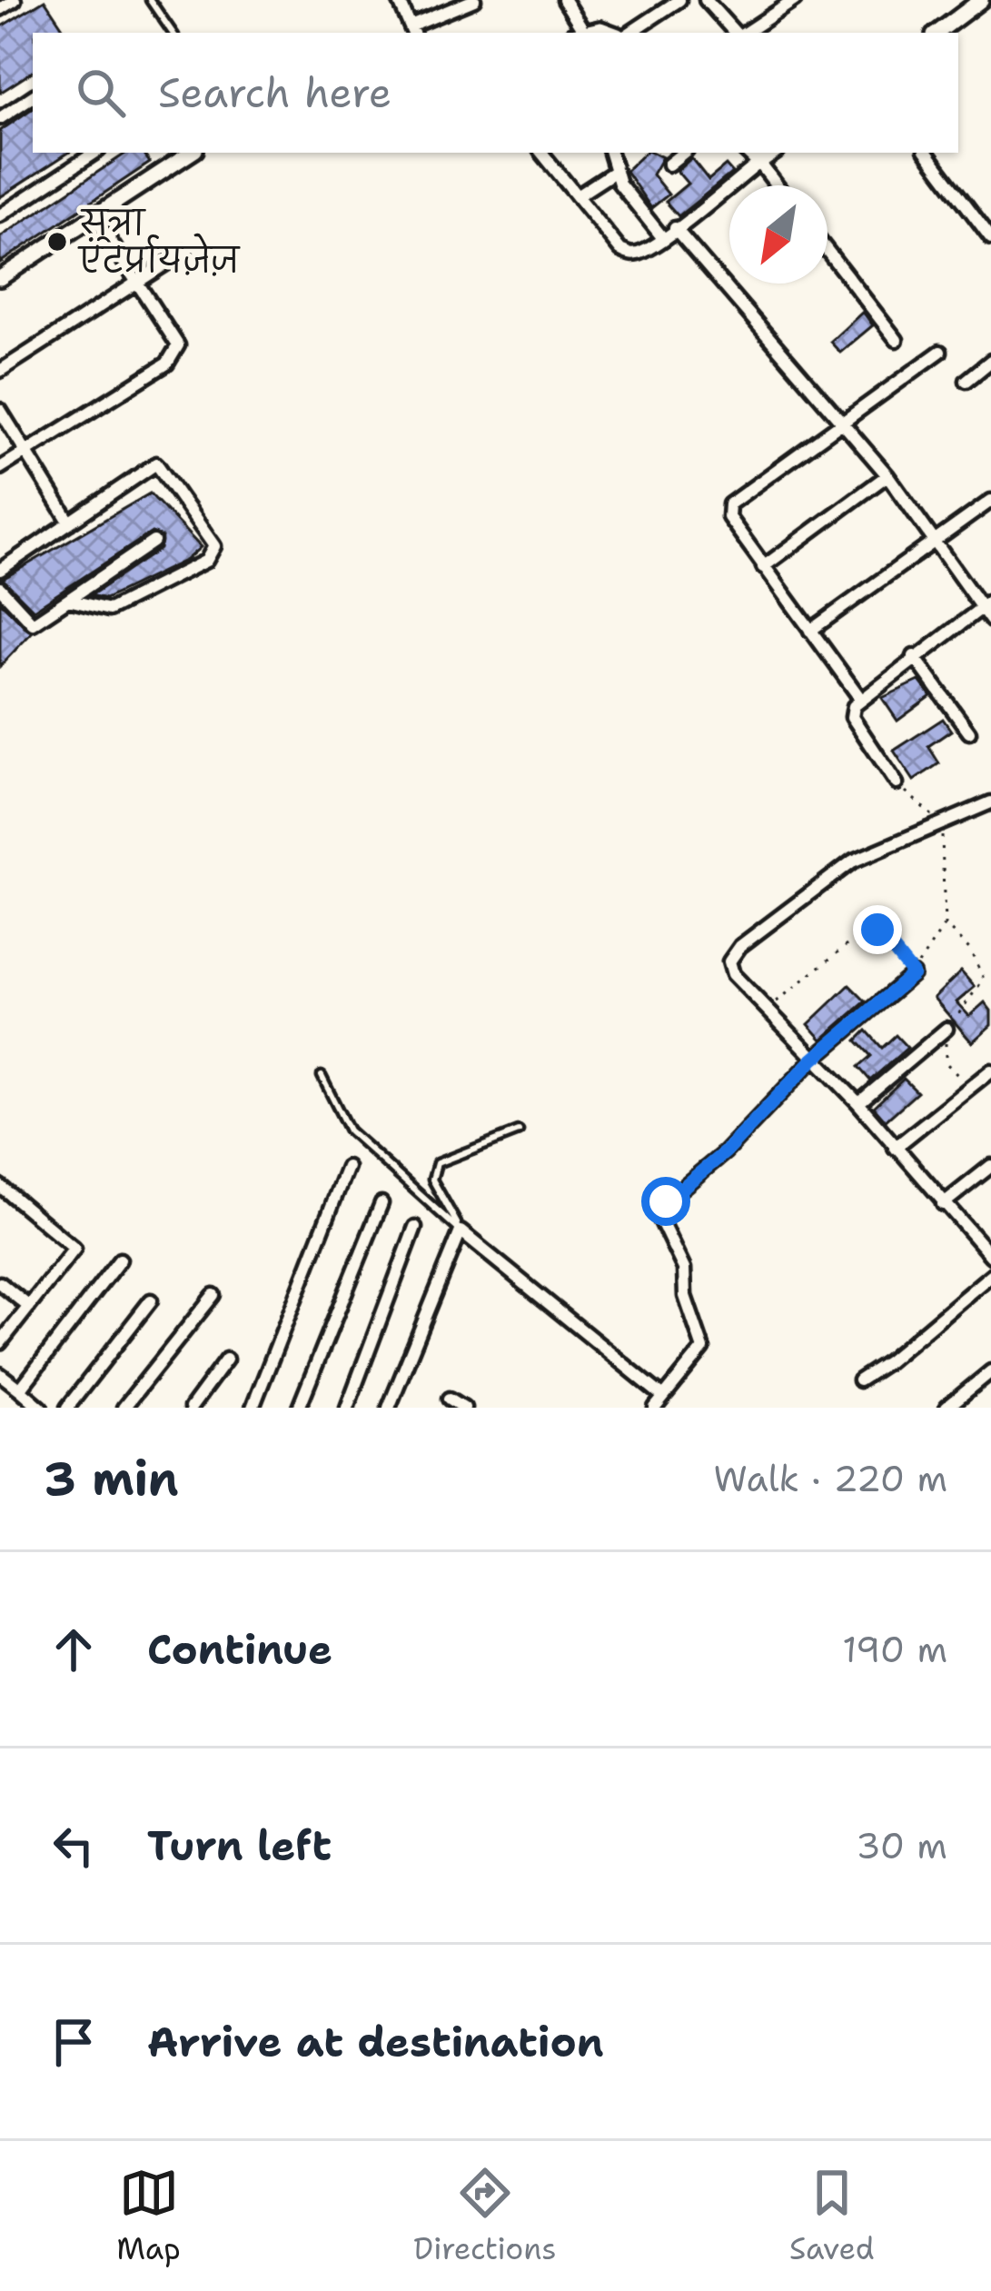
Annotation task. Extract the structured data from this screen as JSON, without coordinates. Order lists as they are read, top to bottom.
{
  "places": ["सूत्रा एंटर्प्रायज़ेज़"],
  "north": "bottom left",
  "page": {
    "search": "Search here",
    "heading": ["3 min", "Walk · 220 m"],
    "list": [
      ["Continue", "190 m"],
      ["Turn left", "30 m"],
      "Arrive at destination"
    ],
    "nav": ["Map", "Directions", "Saved"]
  }
}
